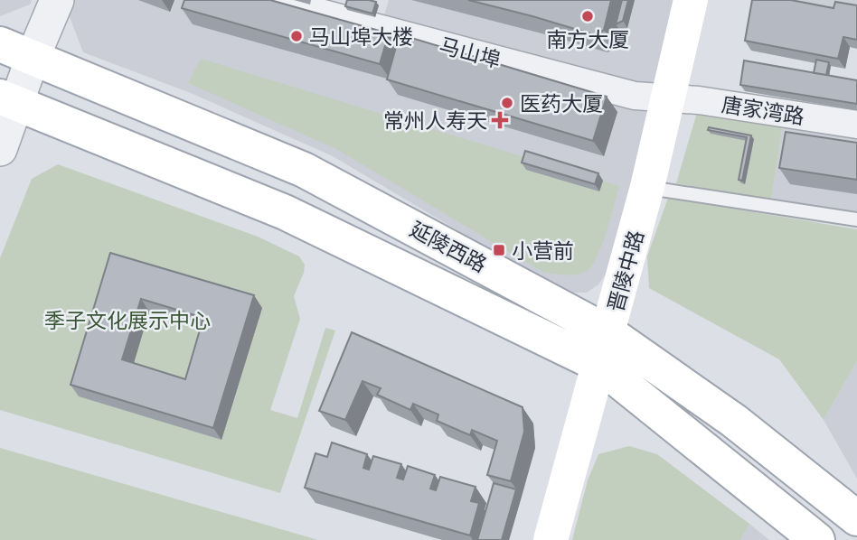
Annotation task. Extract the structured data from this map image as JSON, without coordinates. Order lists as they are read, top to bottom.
{
  "streets": {
    "main road": ["延陵西路", "晋陵中路"],
    "street": ["马山埠", "唐家湾路"]
  },
  "crossings": [
    ["马山埠", "唐家湾路"],
    ["马山埠", "晋陵中路"],
    ["唐家湾路", "晋陵中路"],
    ["延陵西路", "晋陵中路"]
  ],
  "parks": ["季子文化展示中心"],
  "places": {
    "other": ["南方大厦", "马山埠大楼", "医药大厦"],
    "health": ["常州人寿天"],
    "transit": ["小营前"]
  }
}
